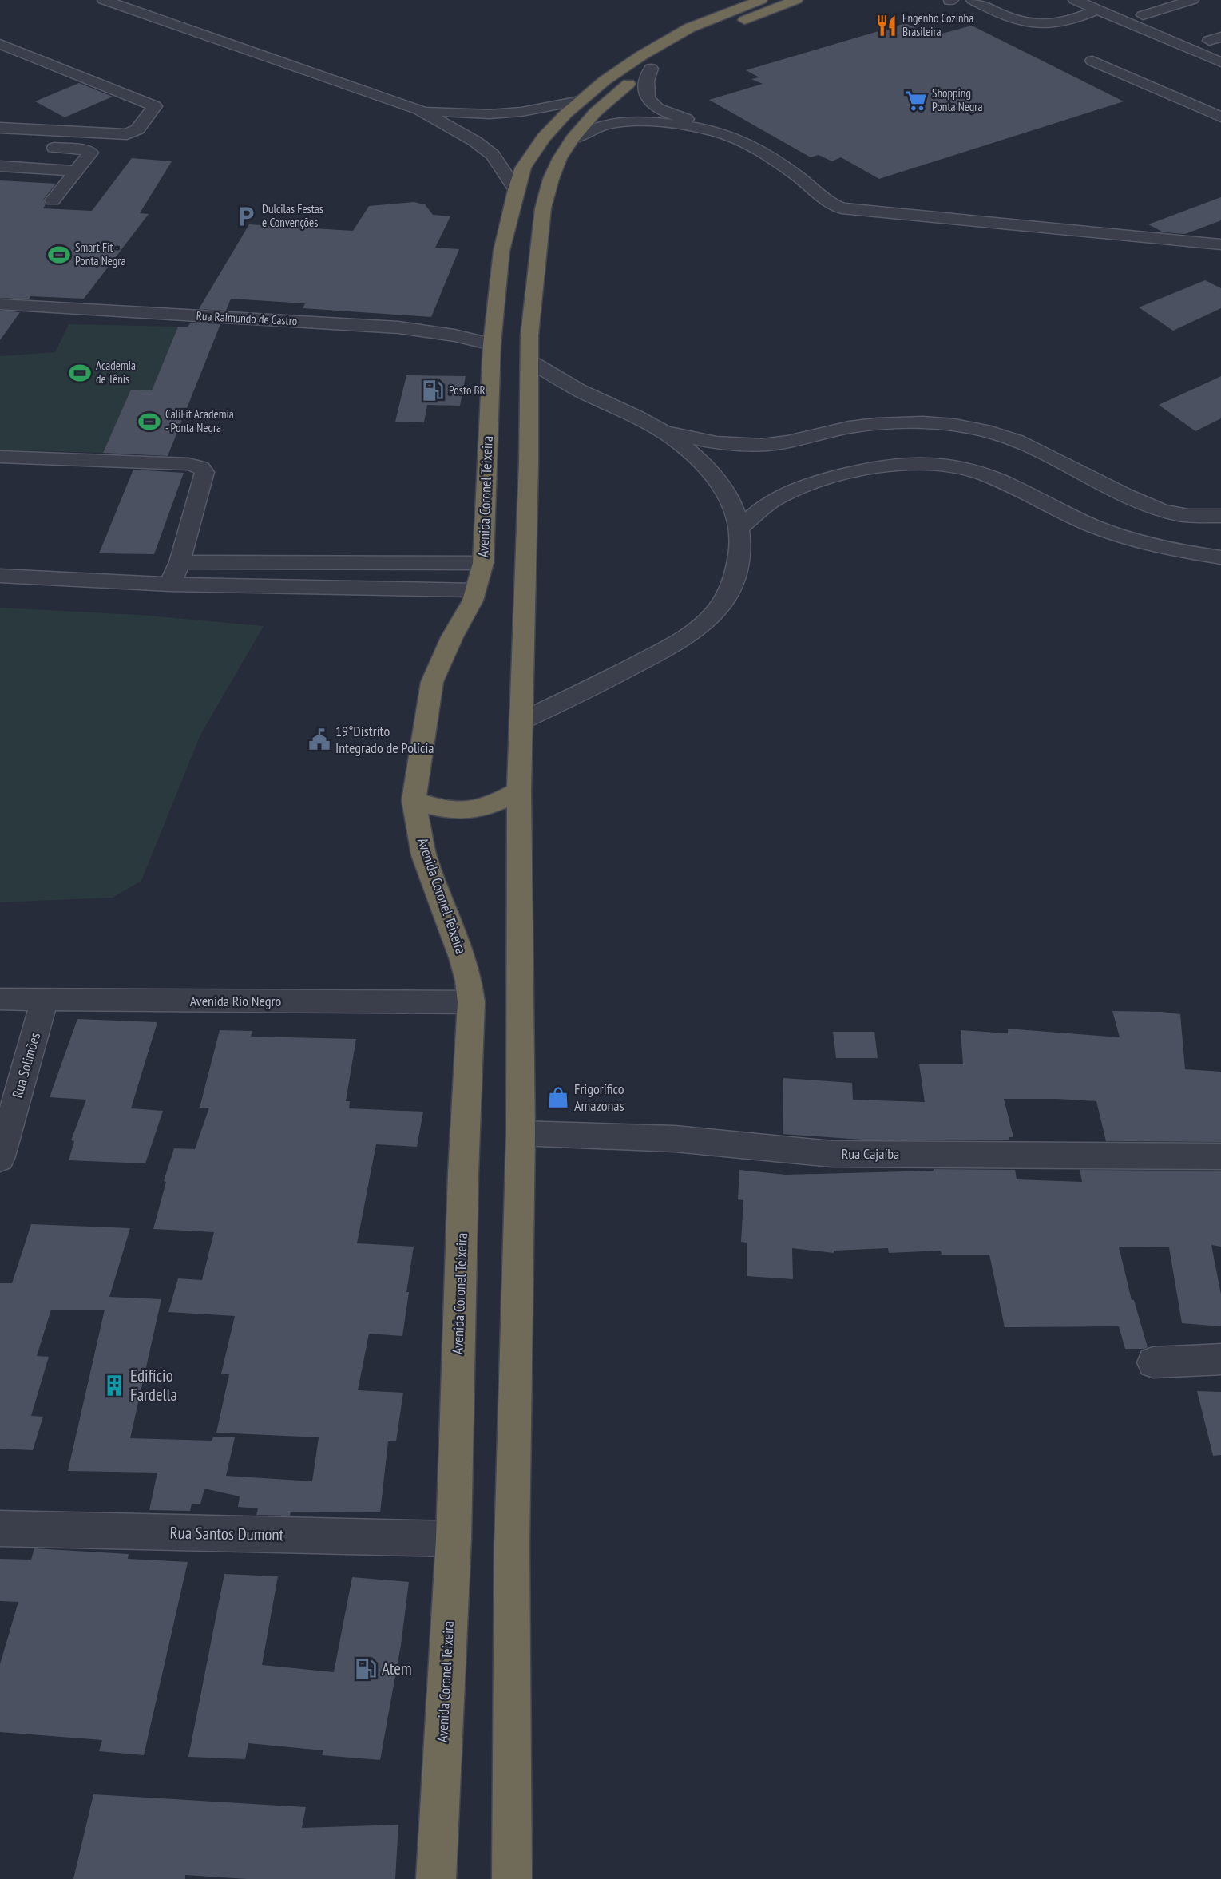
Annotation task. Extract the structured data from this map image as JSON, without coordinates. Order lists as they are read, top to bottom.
{
  "streets": {
    "highway": ["Avenida Coronel Teixeira"],
    "street": [
      "Rua Raimundo de Castro",
      "Avenida Rio Negro",
      "Rua Solimões",
      "Rua Cajaíba",
      "Rua Santos Dumont"
    ]
  },
  "crossings": [
    ["Rua Raimundo de Castro", "Avenida Coronel Teixeira"],
    ["Avenida Coronel Teixeira", "Avenida Rio Negro"],
    ["Avenida Coronel Teixeira", "Rua Santos Dumont"],
    ["Avenida Rio Negro", "Rua Solimões"]
  ],
  "places": {
    "restaurant": ["Engenho Cozinha Brasileira"],
    "supermarket": ["Shopping Ponta Negra"],
    "parking": ["Dulcilas Festas e Convenções"],
    "sports": ["Smart Fit - Ponta Negra", "Academia de Tênis", "CaliFit Academia - Ponta Negra"],
    "fuel station": ["Posto BR", "Atem"],
    "public building": ["19°Distrito Integrado de Polícia"],
    "shop": ["Frigorífico Amazonas"],
    "building": ["Edifício Fardella"]
  }
}
